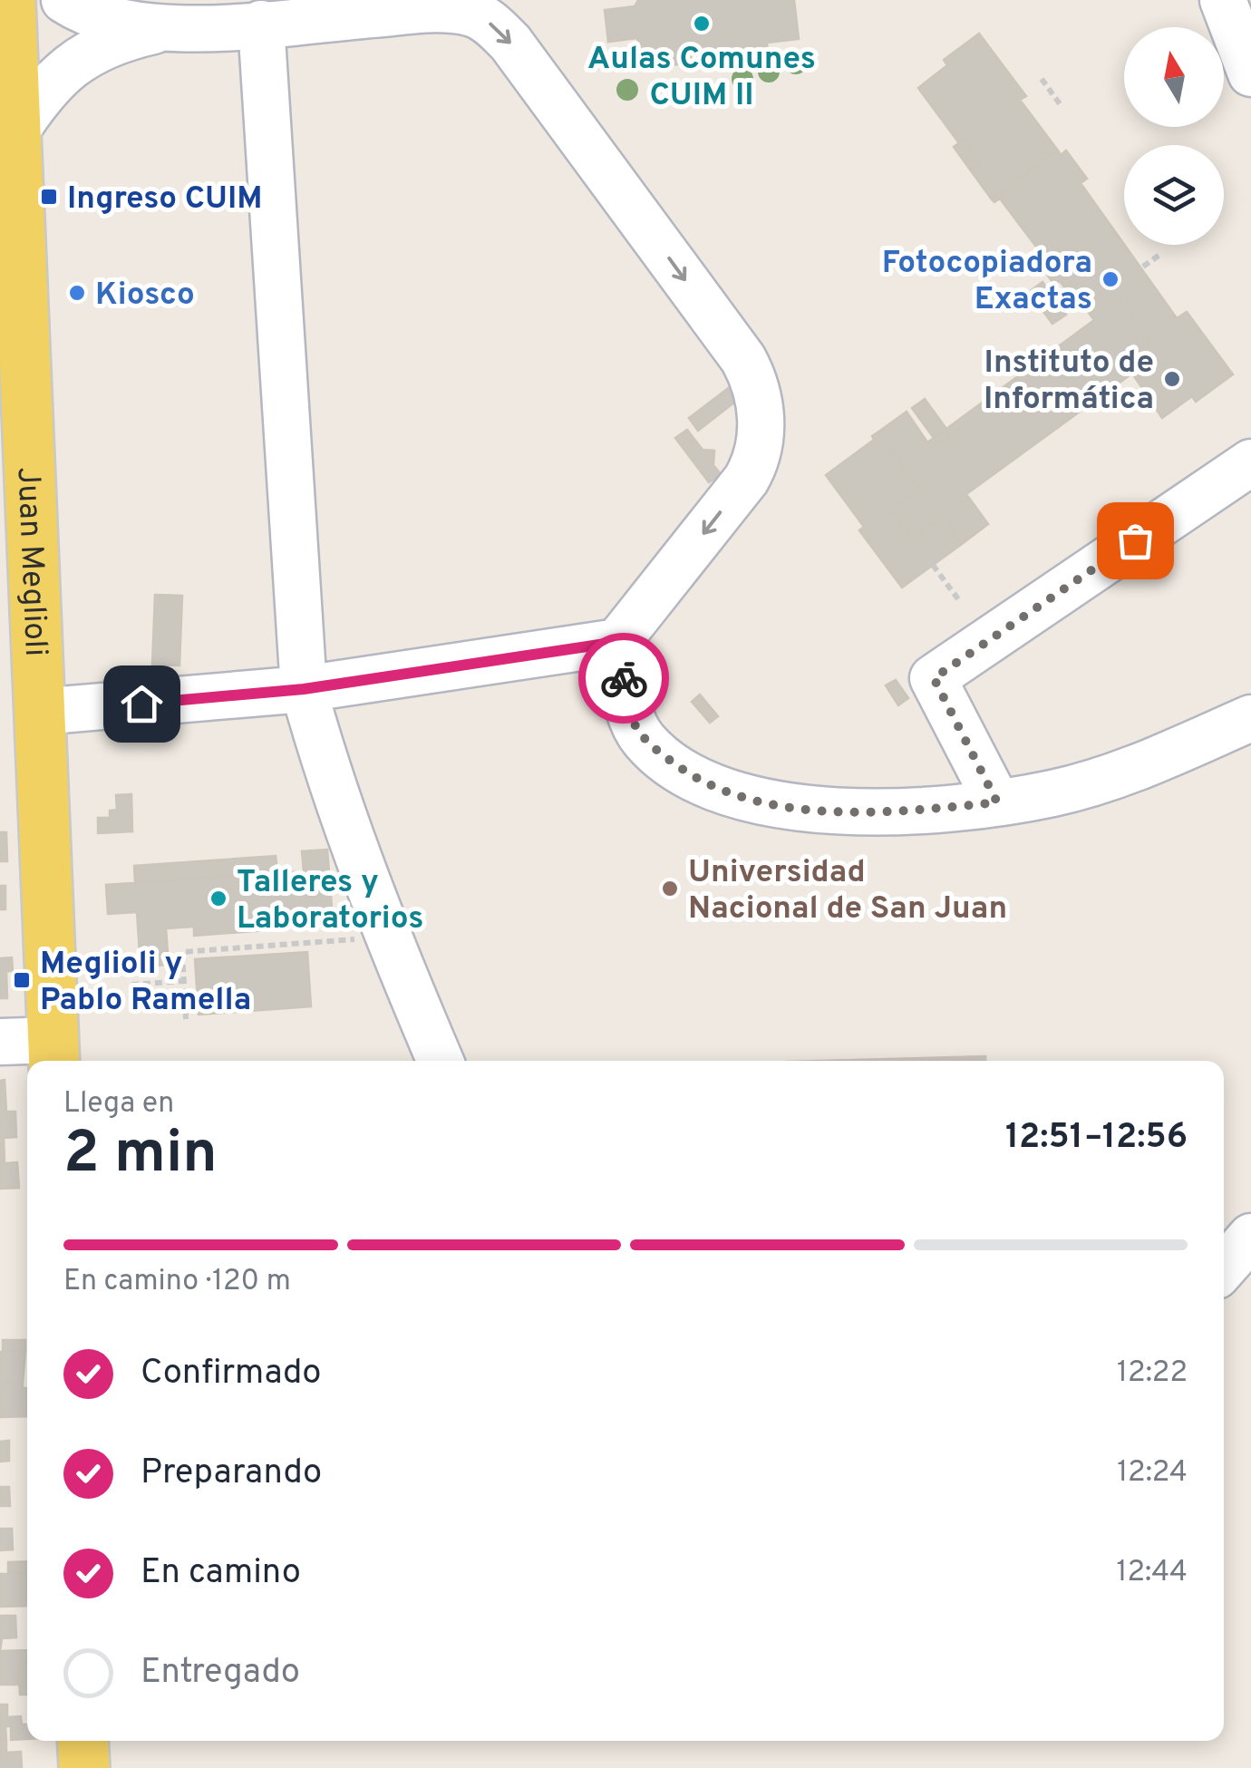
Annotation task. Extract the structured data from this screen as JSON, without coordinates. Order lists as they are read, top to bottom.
{
  "streets": {
    "main road": ["Juan Meglioli"]
  },
  "places": {
    "other": [
      "Aulas Comunes CUIM II",
      "Fotocopiadora Exactas",
      "Kiosco",
      "Instituto de Informática",
      "Universidad Nacional de San Juan",
      "Talleres y Laboratorios"
    ],
    "transit": ["Ingreso CUIM", "Meglioli y Pablo Ramella"]
  },
  "north": "top",
  "page": {
    "heading": ["2 min", "Llega en", "12:51–12:56"],
    "bar": "En camino · 120 m",
    "list": [
      ["Confirmado", "12:22"],
      ["Preparando", "12:24"],
      ["En camino", "12:44"],
      "Entregado"
    ]
  }
}
